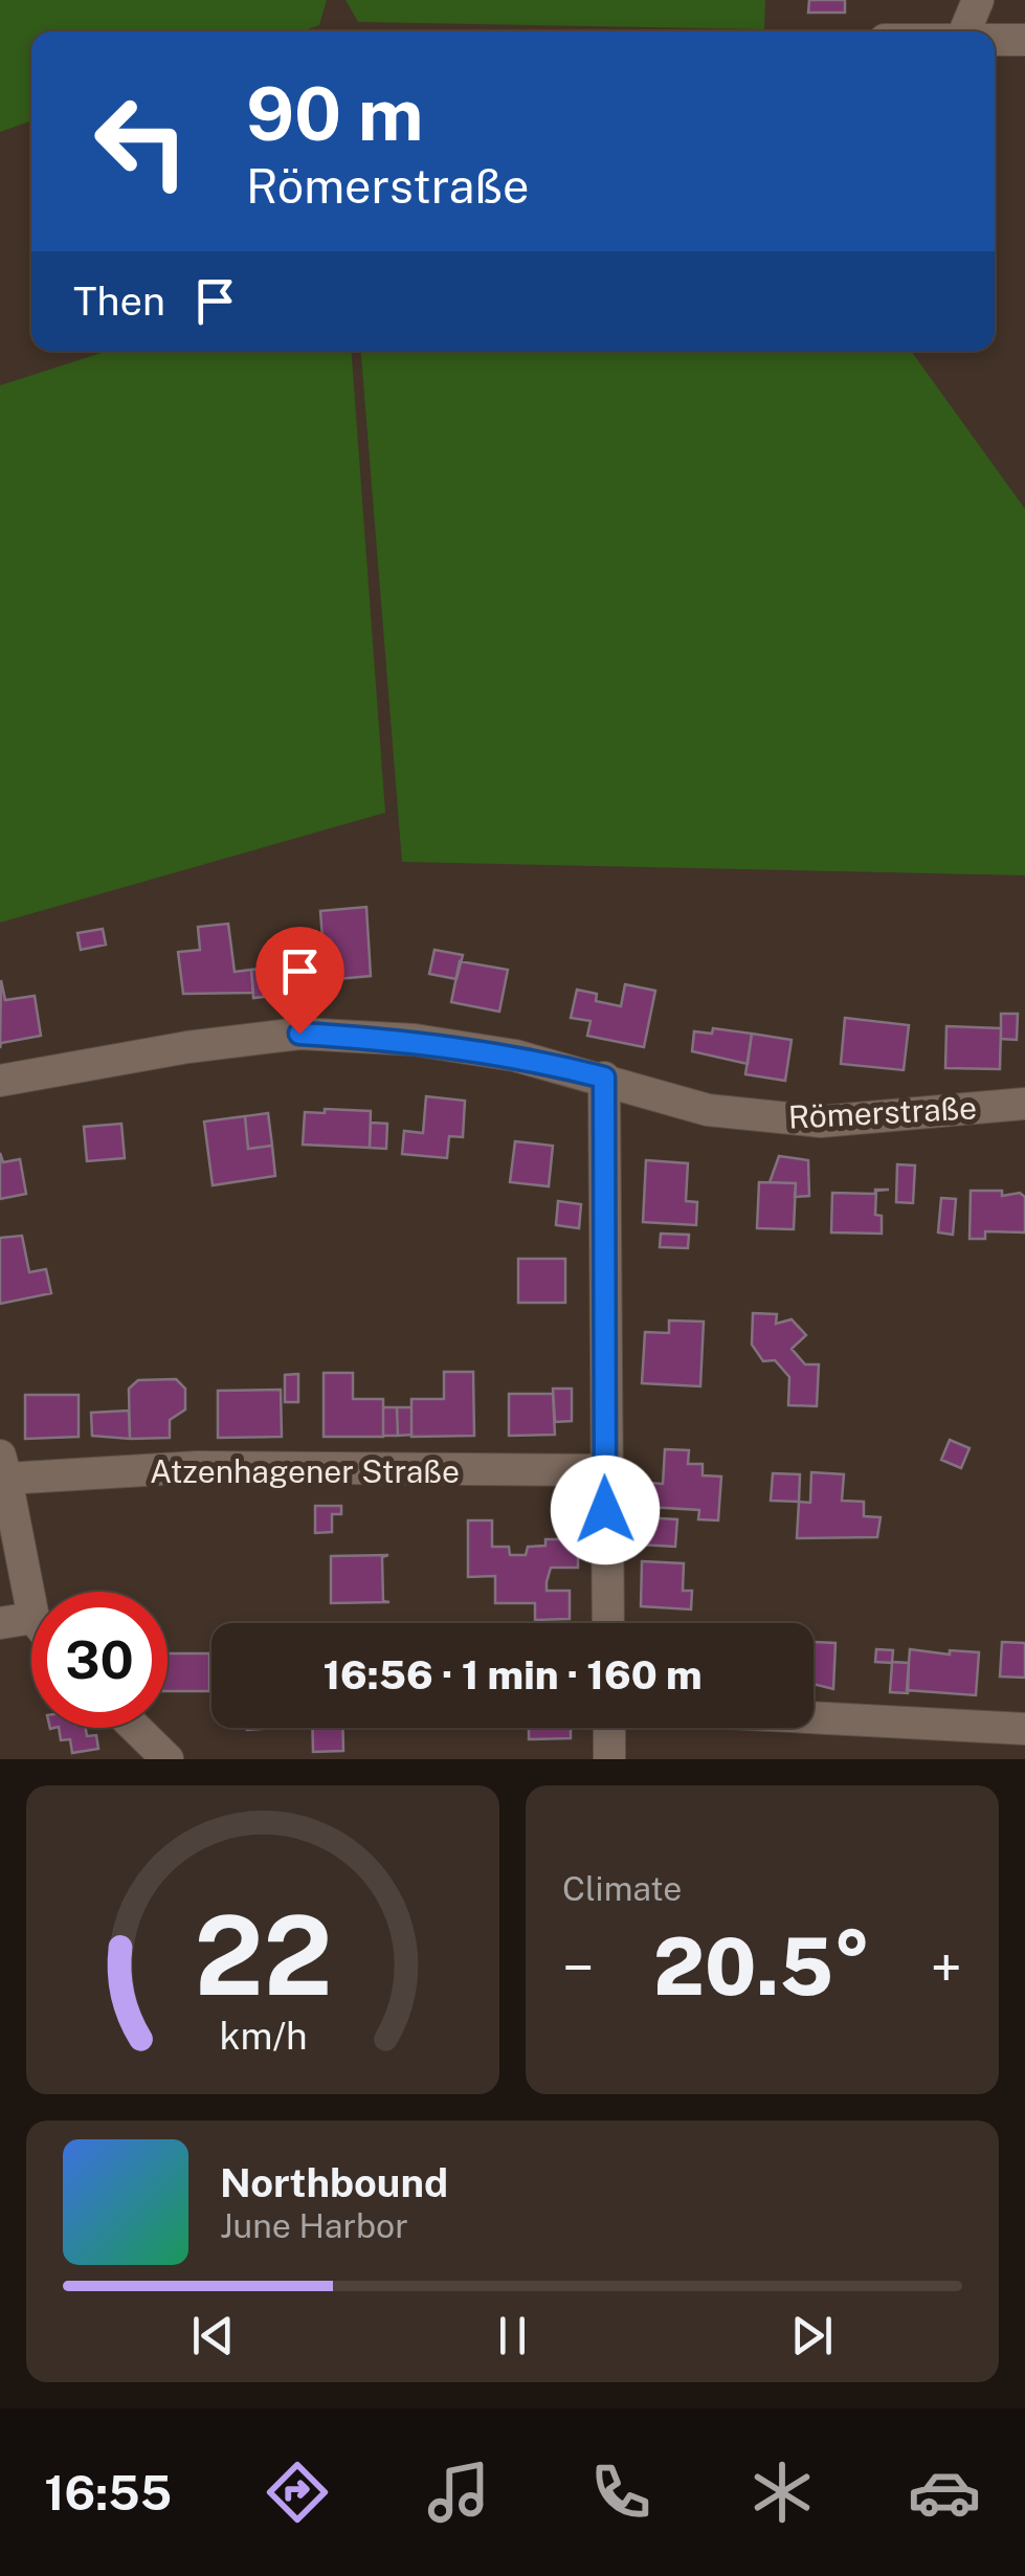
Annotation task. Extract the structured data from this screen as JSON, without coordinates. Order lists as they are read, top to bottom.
{
  "streets": {
    "street": ["Römerstraße", "Atzenhagener Straße"]
  },
  "page": {
    "turn": ["90 m", "Römerstraße"],
    "then": "Then",
    "limit": "30",
    "trip": "16:56 · 1 min · 160 m",
    "tile": "Climate",
    "heat": ["−", "20.5°", "+"],
    "song": ["Northbound", "June Harbor"],
    "tabs": "16:55",
    "gauge": ["22", "km/h"]
  }
}
